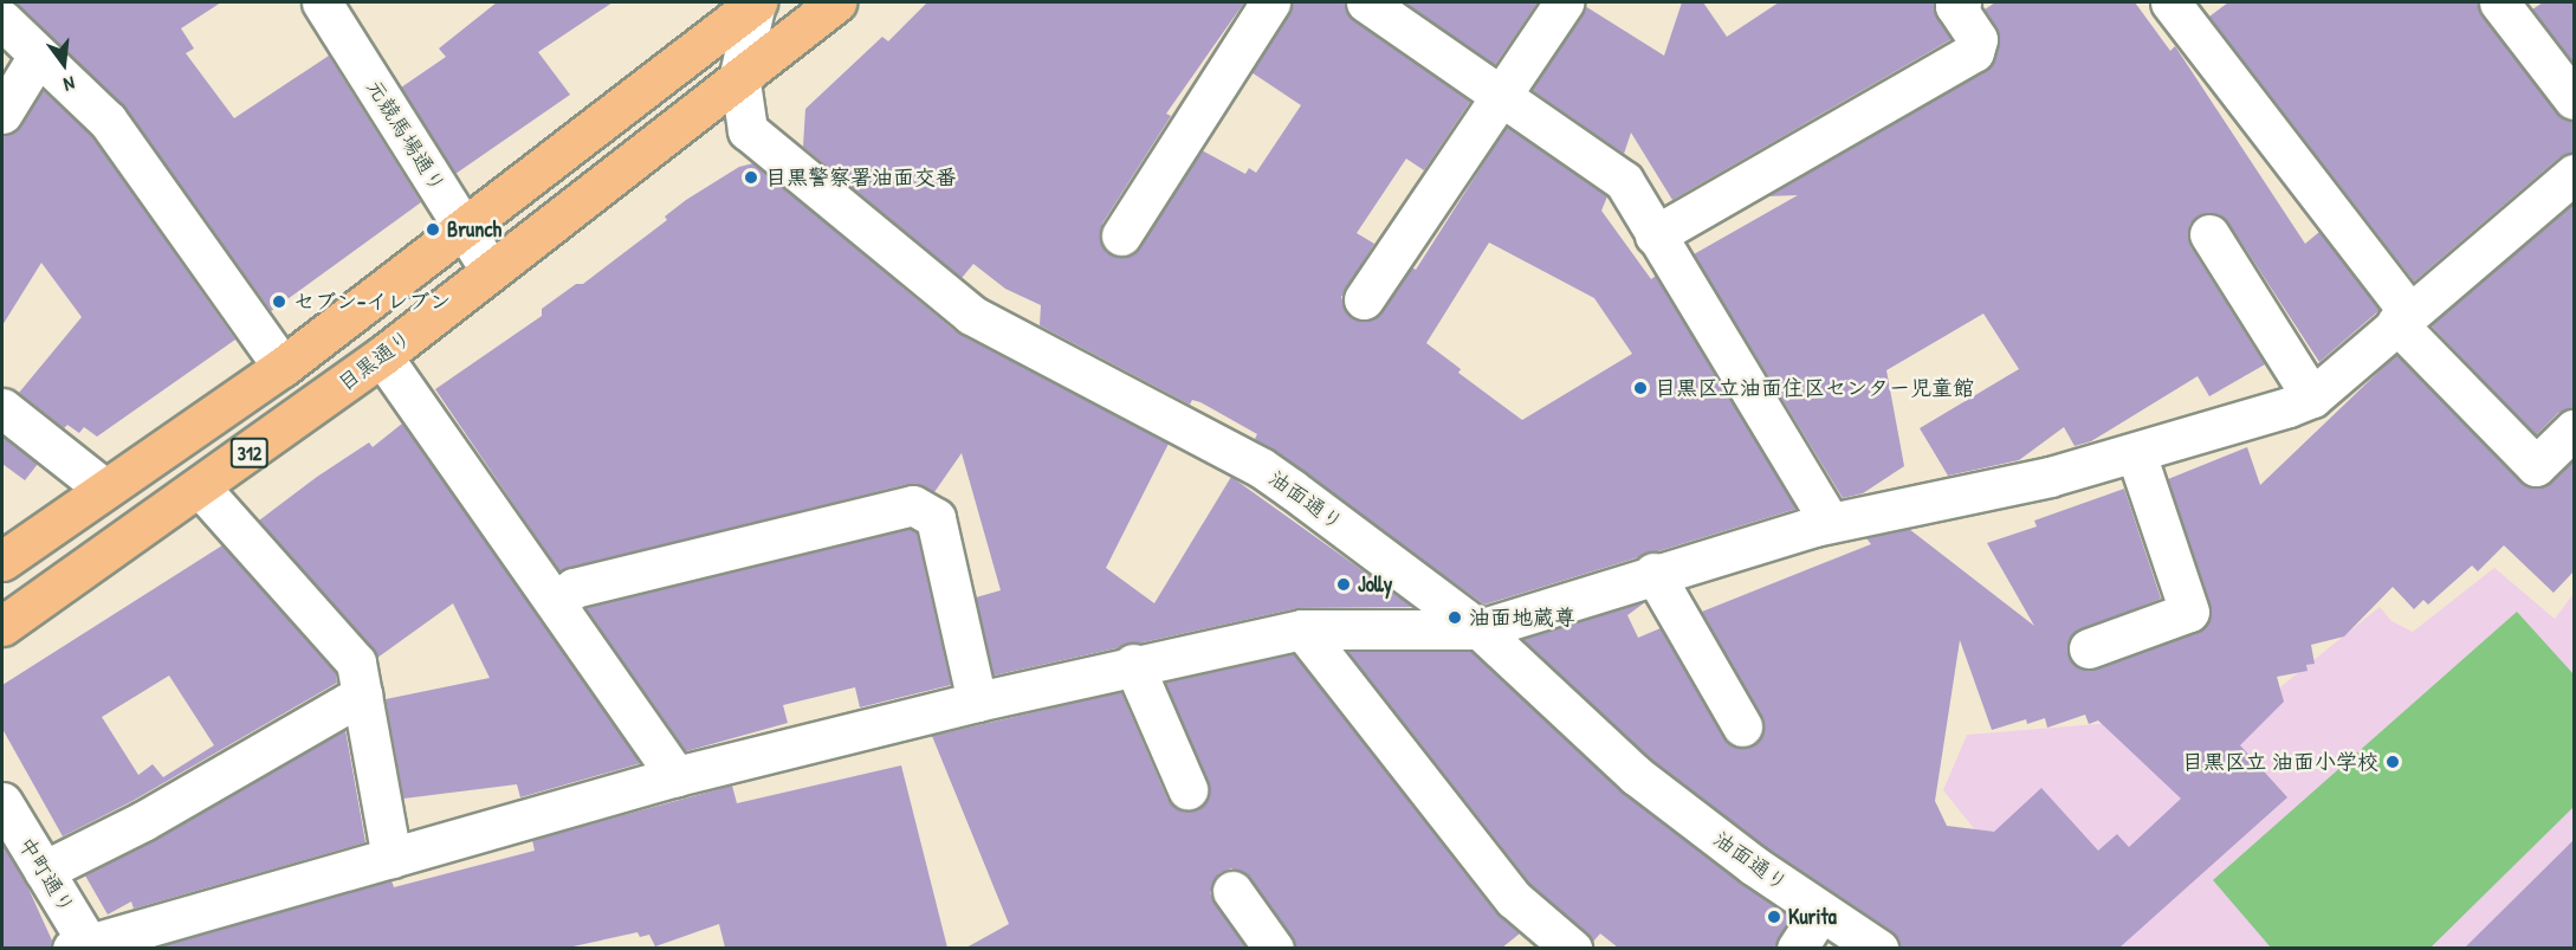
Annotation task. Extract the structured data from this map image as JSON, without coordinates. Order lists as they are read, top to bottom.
{
  "streets": {
    "main road": ["目黒通り", "312"],
    "street": ["元競馬場通り", "油面通り", "中町通り"]
  },
  "crossings": [
    ["元競馬場通り", "目黒通り"],
    ["元競馬場通り", "312"],
    ["目黒通り", "油面通り"]
  ],
  "places": [
    "目黒警察署油面交番",
    "Brunch",
    "セブン-イレブン",
    "目黒区立油面住区センター児童館",
    "Jolly",
    "油面地蔵尊",
    "目黒区立 油面小学校",
    "Kurita"
  ],
  "north": "bottom"
}
